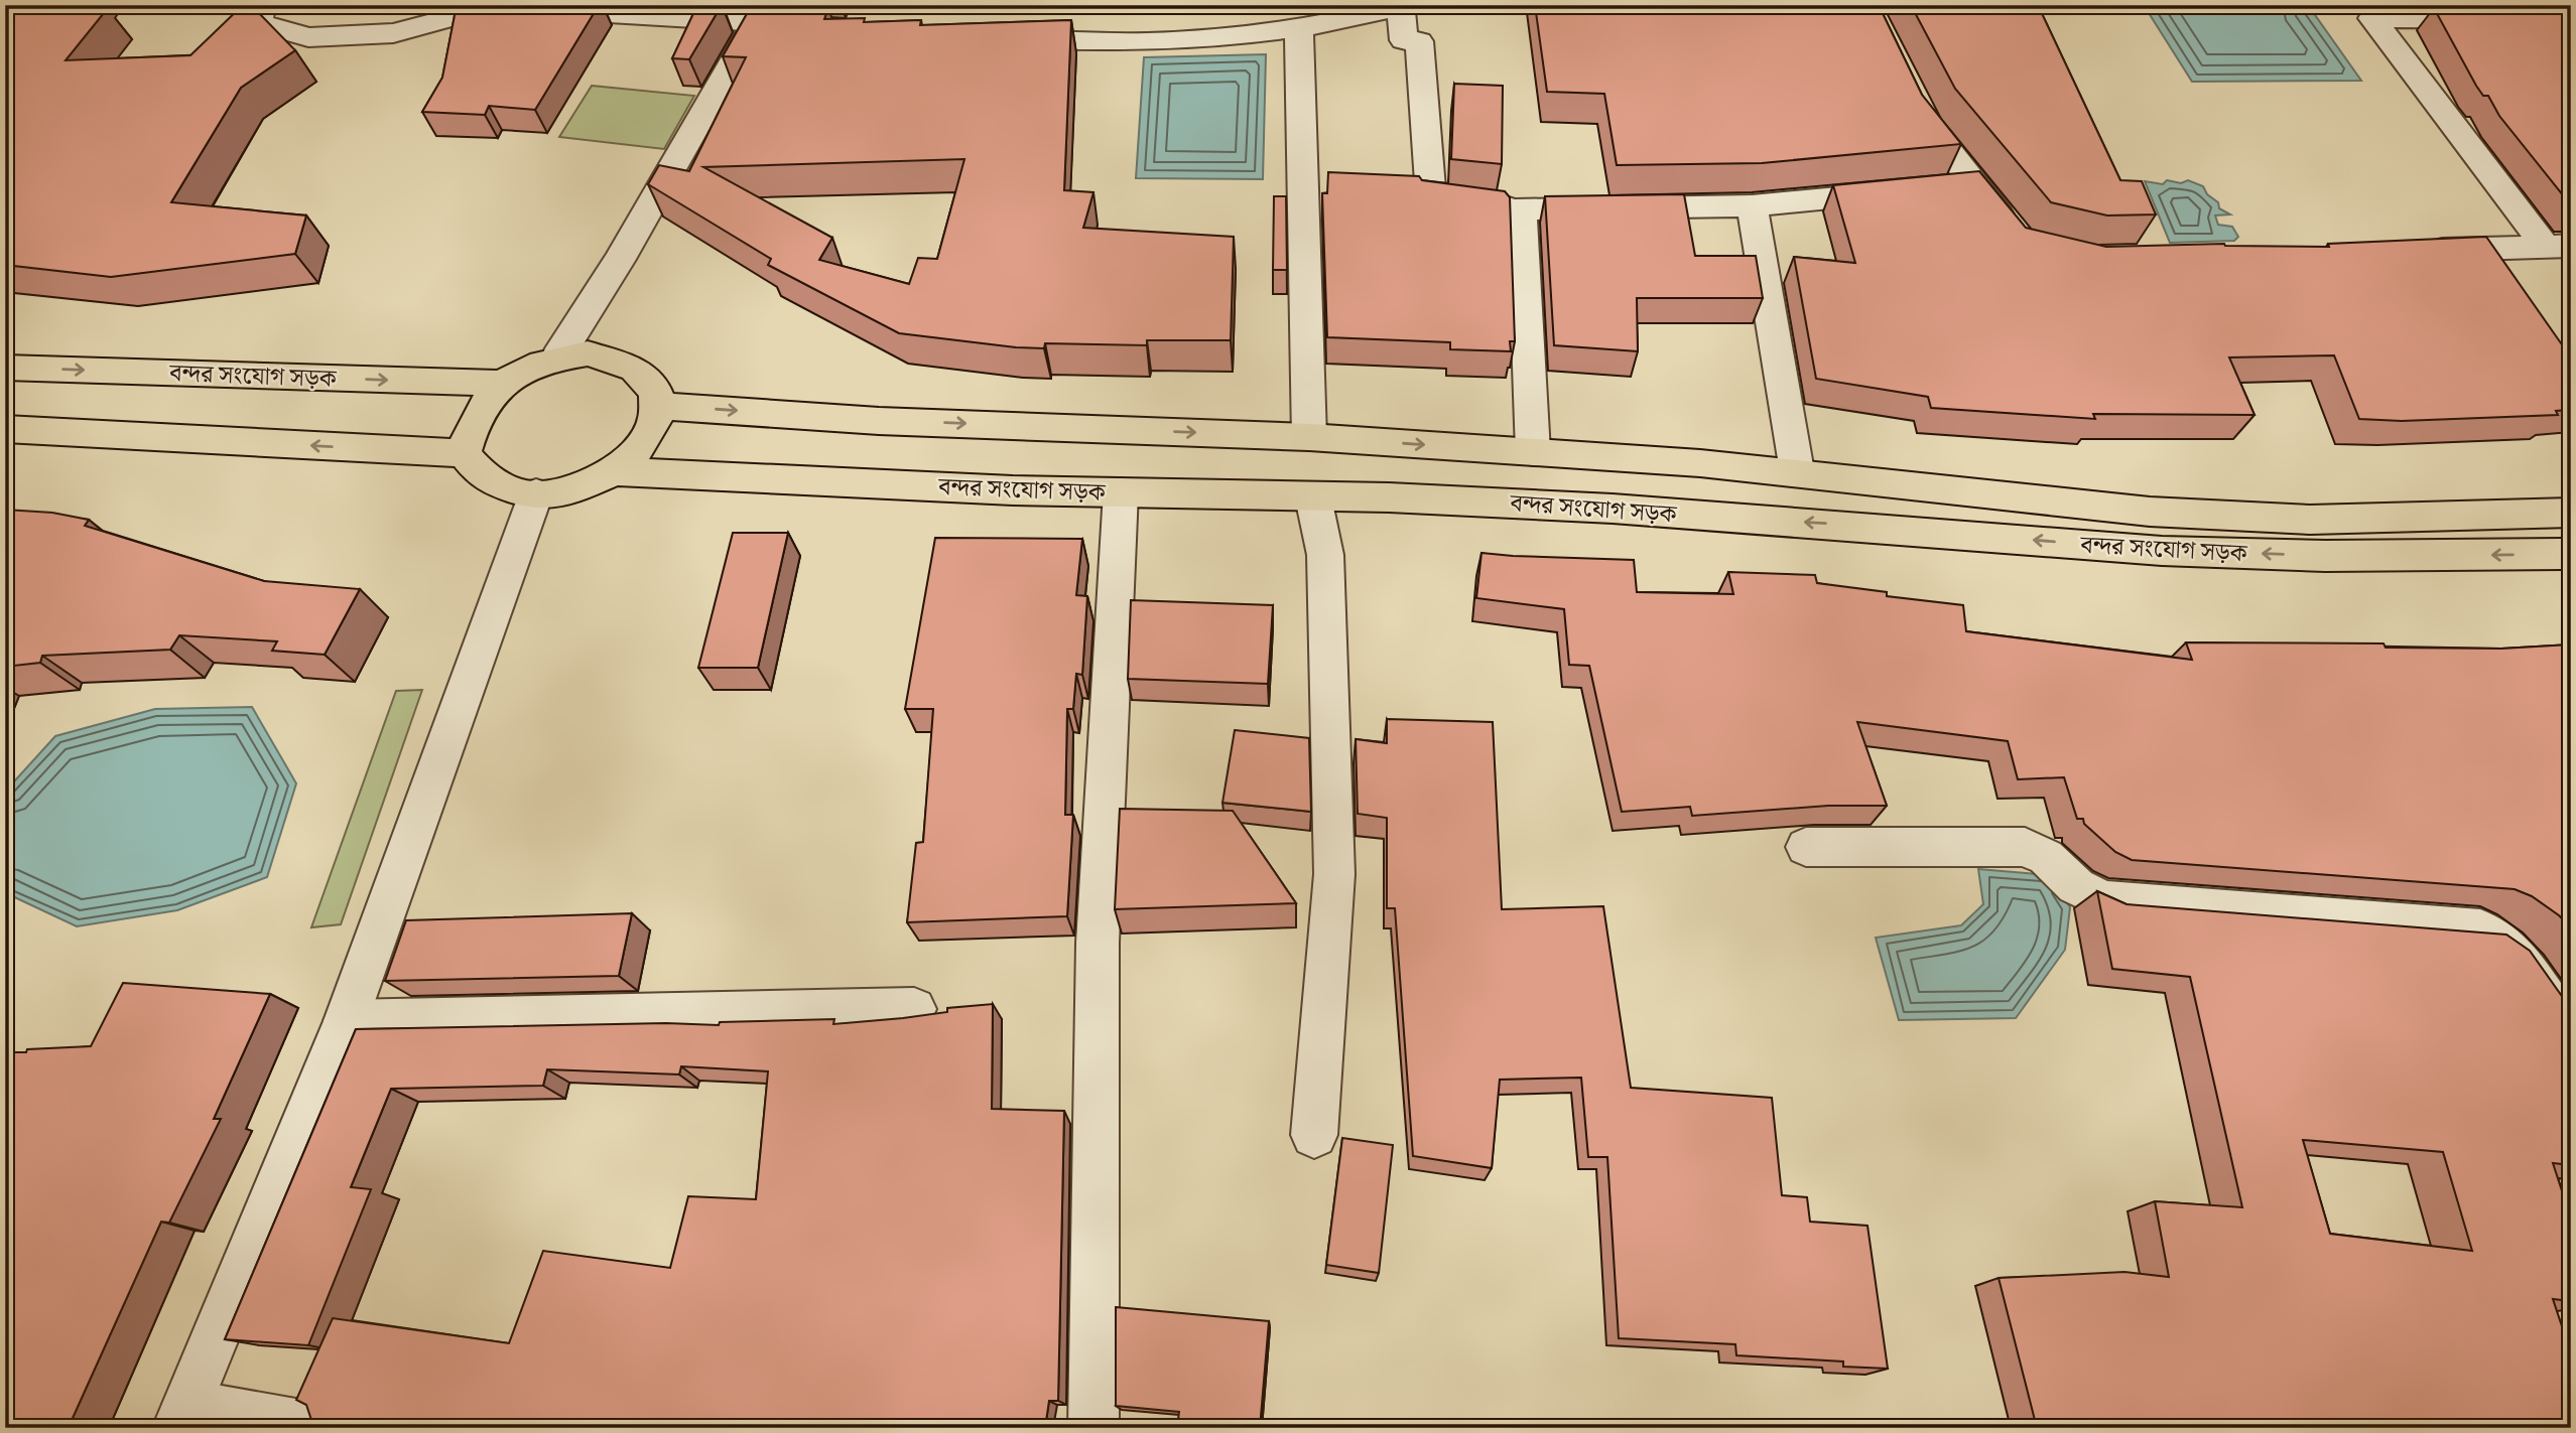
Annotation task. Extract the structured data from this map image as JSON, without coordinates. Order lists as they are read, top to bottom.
{
  "streets": {
    "highway": ["বন্দর সংযোগ সড়ক"]
  }
}
